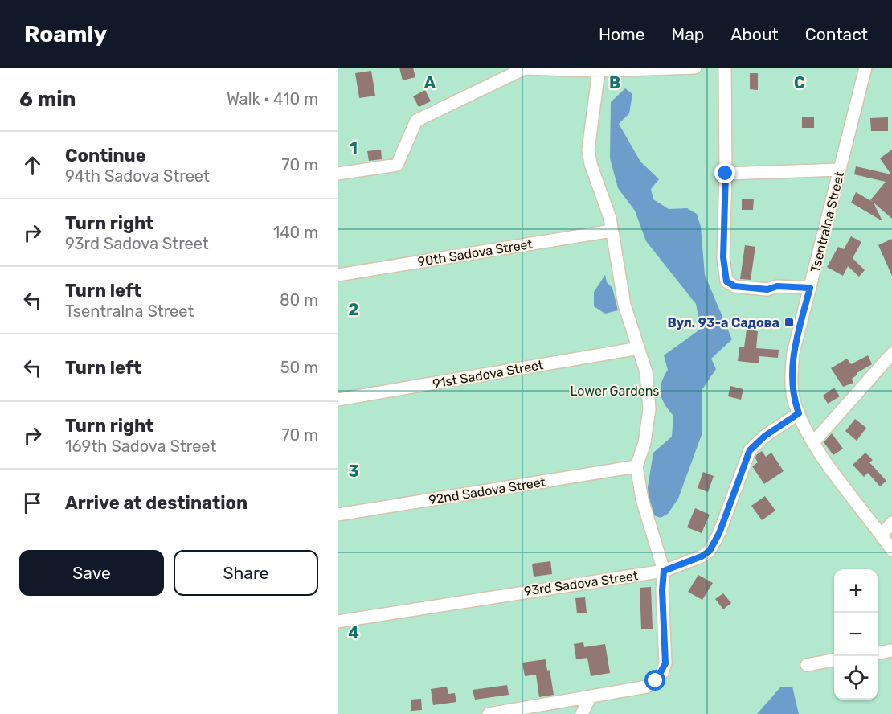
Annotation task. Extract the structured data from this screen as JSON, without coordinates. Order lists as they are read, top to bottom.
{
  "streets": {
    "street": [
      "Tsentralna Street",
      "90th Sadova Street",
      "91st Sadova Street",
      "92nd Sadova Street",
      "93rd Sadova Street"
    ]
  },
  "crossings": [
    ["Tsentralna Street", "93rd Sadova Street"]
  ],
  "parks": ["Lower Gardens"],
  "places": {
    "transit": ["Вул. 93-а Садова"]
  },
  "page": {
    "header": "Roamly",
    "nav": [
      "Home",
      "Map",
      "About",
      "Contact"
    ],
    "heading": ["6 min", "Walk · 410 m"],
    "list": [
      ["Continue", "94th Sadova Street", "70 m"],
      ["Turn right", "93rd Sadova Street", "140 m"],
      ["Turn left", "Tsentralna Street", "80 m"],
      ["Turn left", "50 m"],
      ["Turn right", "169th Sadova Street", "70 m"],
      "Arrive at destination"
    ],
    "buttons": ["Save", "Share"],
    "map_buttons": ["+", "−"]
  },
  "grid": {
    "columns": ["A", "B", "C"],
    "rows": [
      "1",
      "2",
      "3",
      "4"
    ]
  }
}
